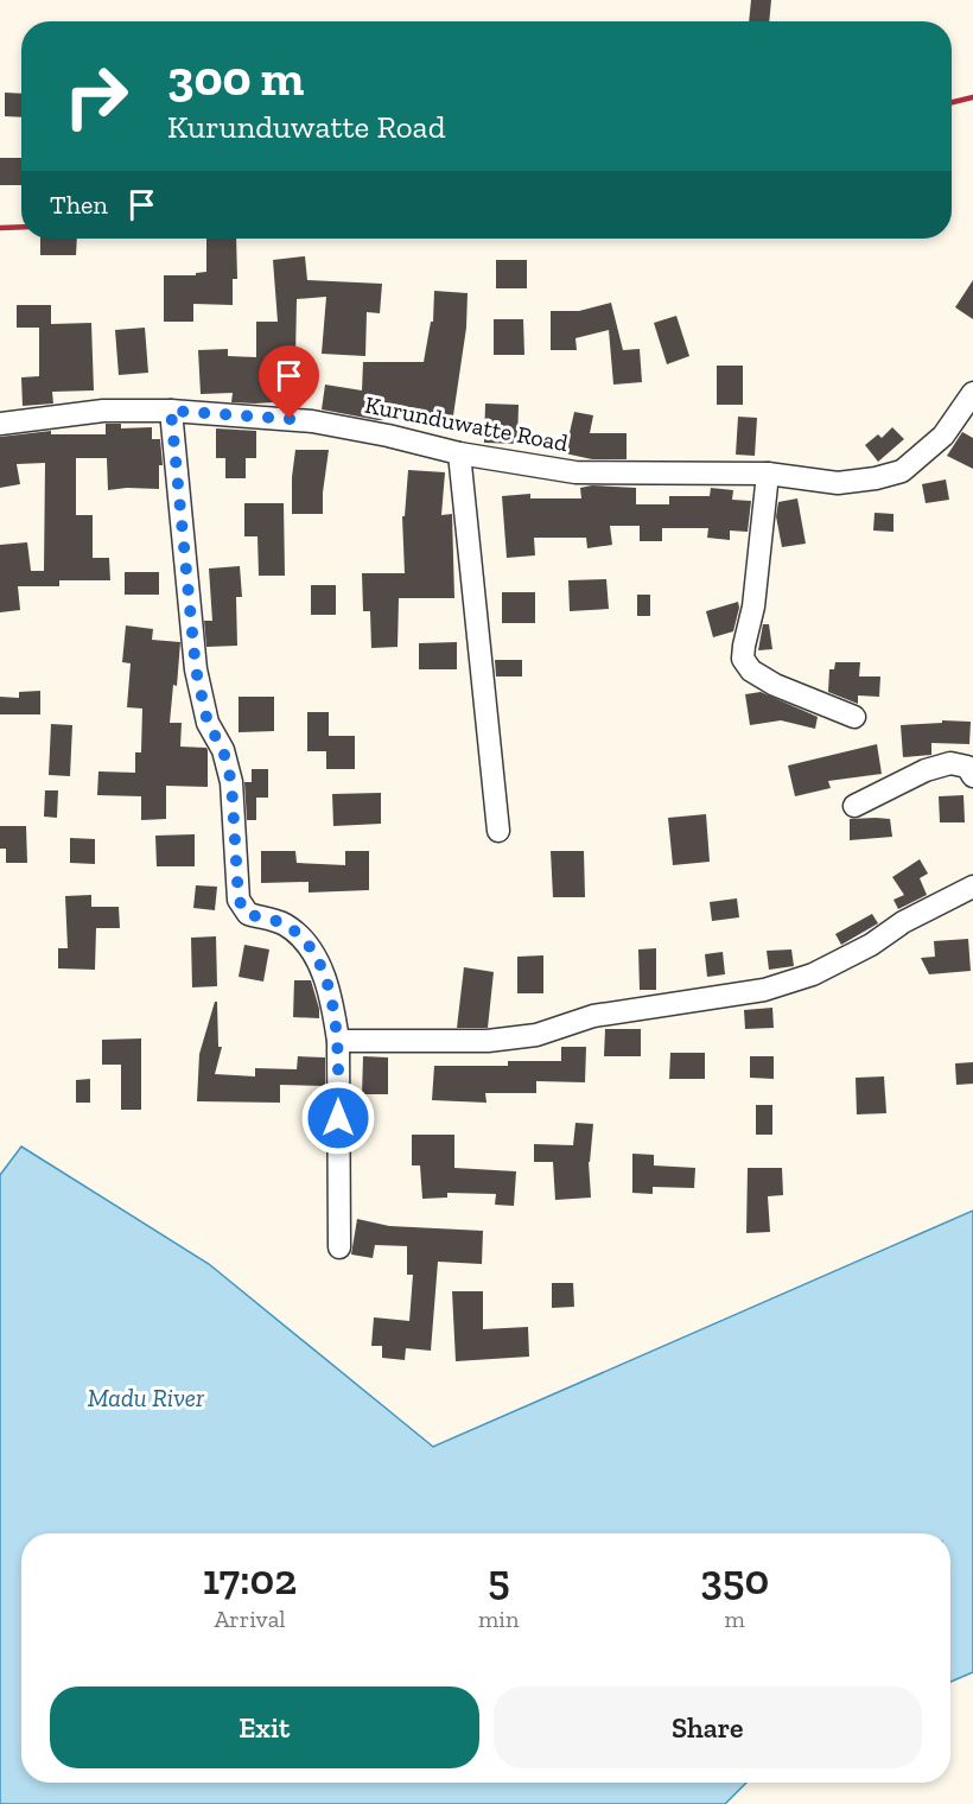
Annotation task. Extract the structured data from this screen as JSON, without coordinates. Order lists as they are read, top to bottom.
{
  "streets": {
    "street": ["Kurunduwatte Road"]
  },
  "water": ["Madu River"],
  "page": {
    "turn": ["300 m", "Kurunduwatte Road"],
    "then": "Then",
    "eta": [
      "17:02",
      "Arrival",
      "5",
      "min",
      "350",
      "m"
    ],
    "buttons": ["Exit", "Share"]
  }
}
